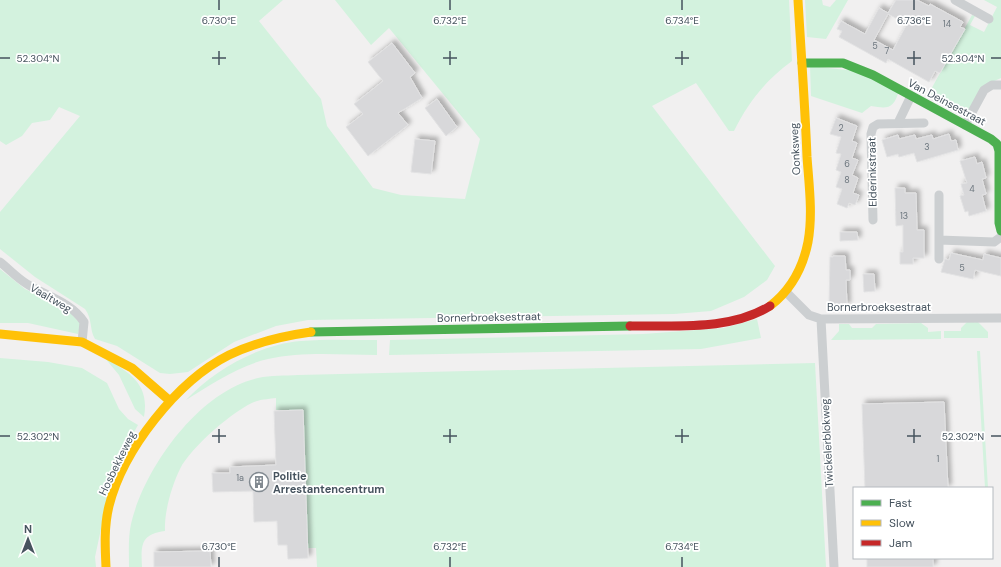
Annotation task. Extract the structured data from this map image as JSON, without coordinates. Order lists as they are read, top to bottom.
{
  "streets": {
    "main road": [
      "Van Deinsestraat",
      "Oonksweg",
      "Bornerbroeksestraat",
      "Hosbekkeweg"
    ],
    "street": ["Elderinkstraat", "Vaaltweg", "Twickelerblokweg"]
  },
  "crossings": [
    ["Van Deinsestraat", "Oonksweg"],
    ["Oonksweg", "Bornerbroeksestraat"],
    ["Bornerbroeksestraat", "Twickelerblokweg"],
    ["Bornerbroeksestraat", "Hosbekkeweg"]
  ],
  "places": {
    "building": ["Politie Arrestantencentrum"]
  },
  "house_numbers": [
    "14",
    "5",
    "7",
    "2",
    "3",
    "6",
    "8",
    "4",
    "13",
    "5",
    "1",
    "1a"
  ],
  "legend": ["Fast", "Slow", "Jam"],
  "north": "top",
  "coordinates": [
    "6.730°E",
    "6.732°E",
    "6.734°E",
    "6.736°E",
    "52.304°N",
    "52.302°N"
  ]
}
